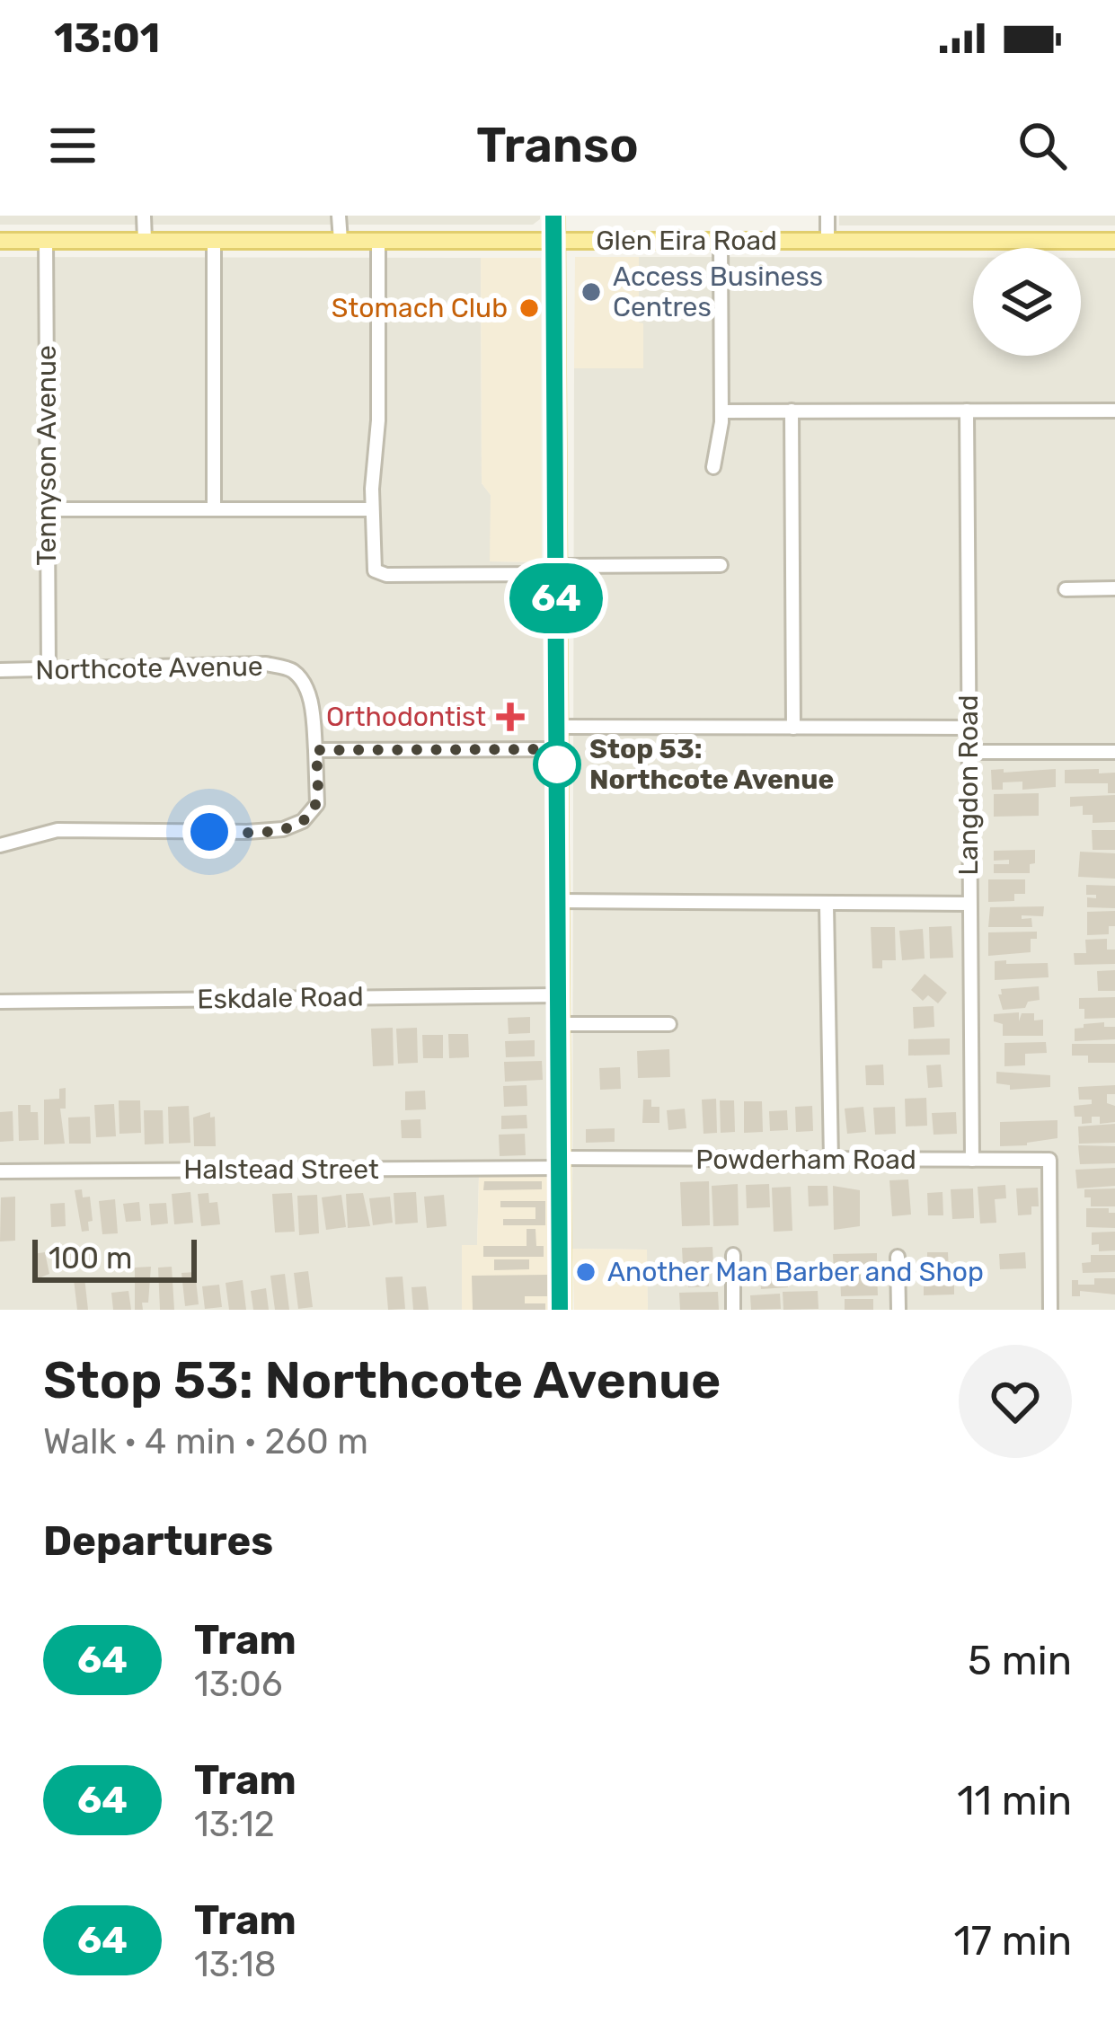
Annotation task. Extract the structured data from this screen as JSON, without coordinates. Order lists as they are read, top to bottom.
{
  "streets": {
    "main road": ["Glen Eira Road"],
    "street": [
      "Tennyson Avenue",
      "Northcote Avenue",
      "Langdon Road",
      "Eskdale Road",
      "Powderham Road",
      "Halstead Street"
    ]
  },
  "crossings": [
    ["Glen Eira Road", "Tennyson Avenue"],
    ["Tennyson Avenue", "Northcote Avenue"],
    ["Langdon Road", "Powderham Road"],
    ["Powderham Road", "Halstead Street"]
  ],
  "places": {
    "other": [
      "Access Business Centres",
      "Stomach Club",
      "Stop 53: Northcote Avenue",
      "Another Man Barber and Shop"
    ],
    "health": ["Orthodontist"]
  },
  "lines": ["tram line 64"],
  "scale_bar": "100 m",
  "page": {
    "status": "13:01",
    "header": "Transo",
    "on_map": "64",
    "scale": "100 m",
    "heading": [
      ["Stop 53: Northcote Avenue", "Walk · 4 min · 260 m"],
      "Departures"
    ],
    "list": [
      {
        "mark": "64",
        "name": "Tram",
        "note": "13:06",
        "value": "5 min"
      },
      {
        "mark": "64",
        "name": "Tram",
        "note": "13:12",
        "value": "11 min"
      },
      {
        "mark": "64",
        "name": "Tram",
        "note": "13:18",
        "value": "17 min"
      }
    ]
  }
}
